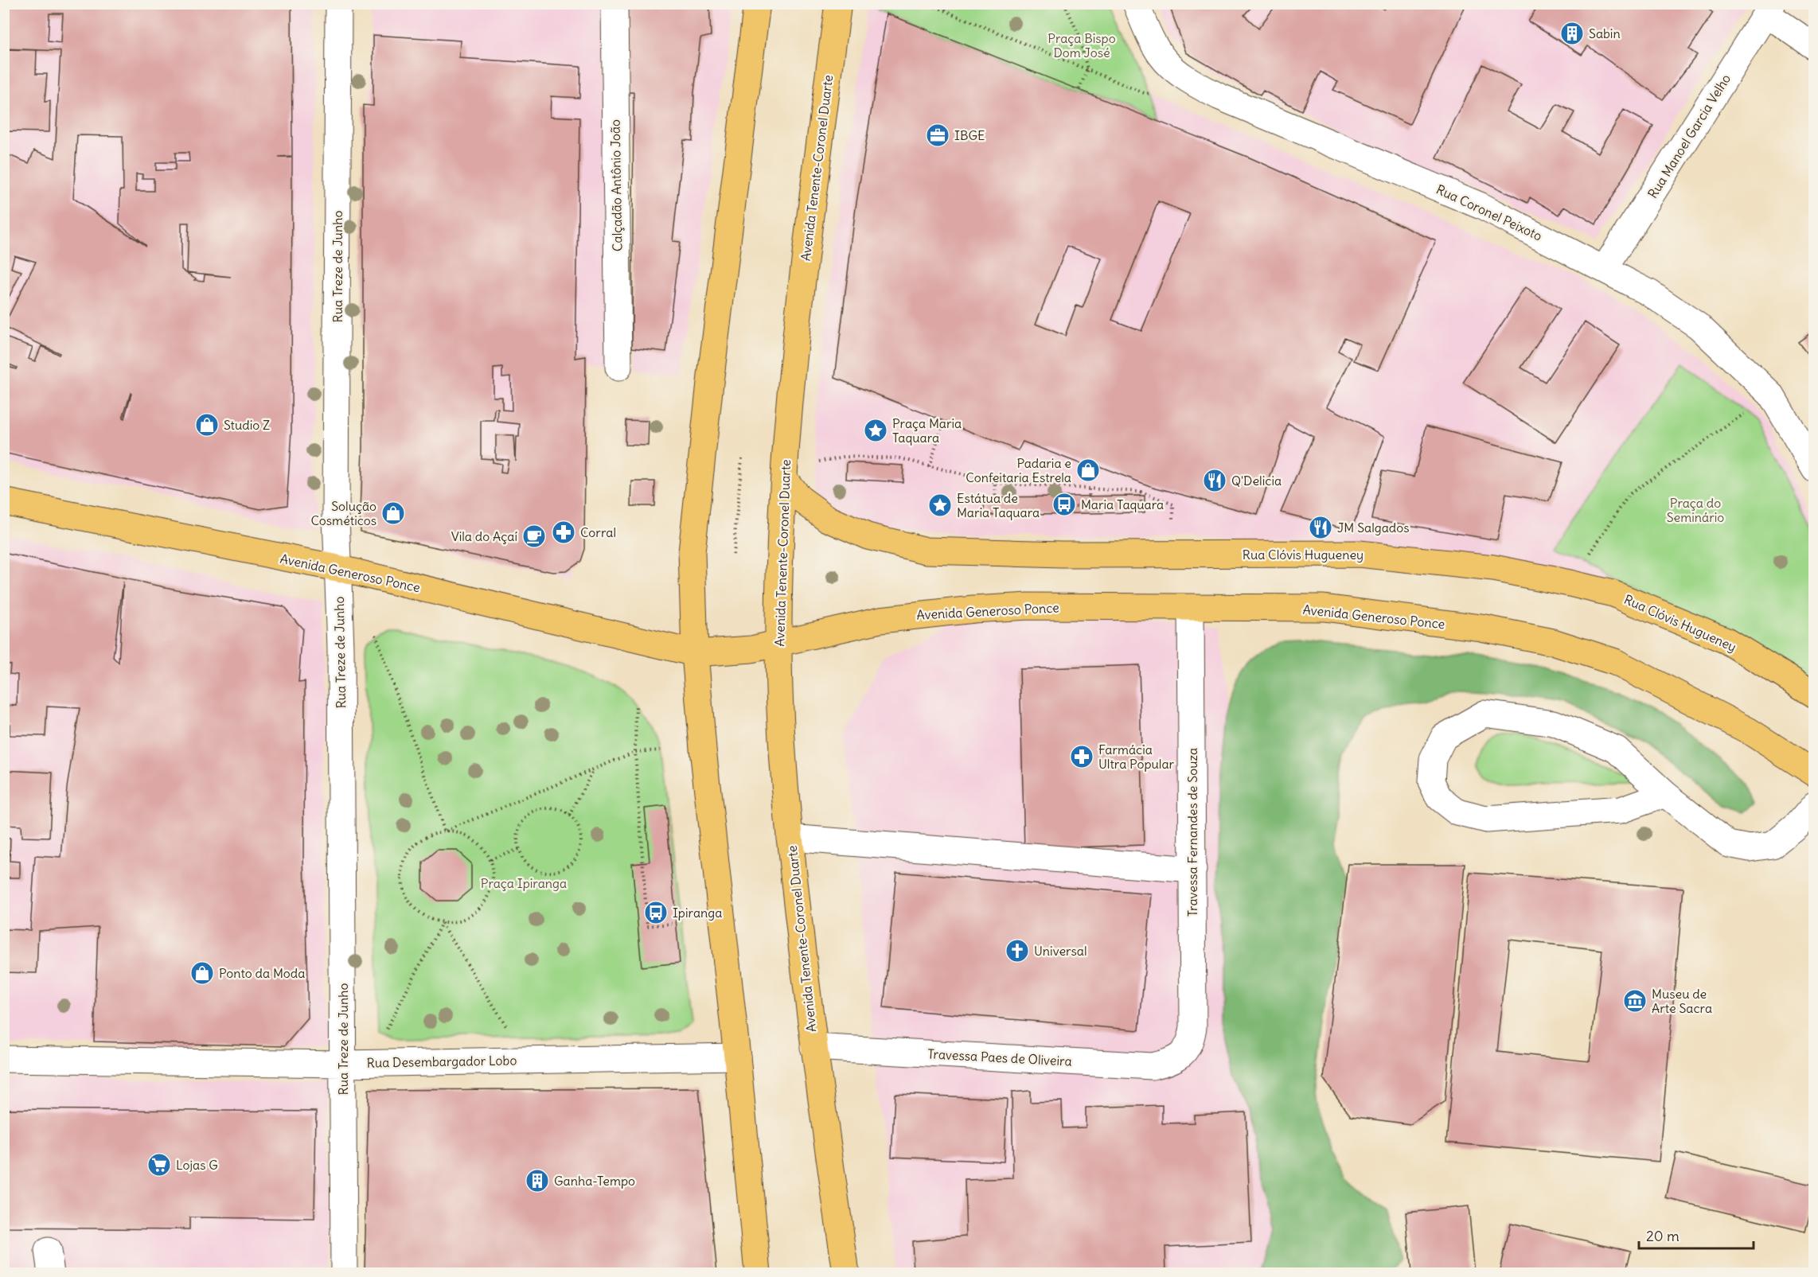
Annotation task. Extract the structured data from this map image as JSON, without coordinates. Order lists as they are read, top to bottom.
{
  "streets": {
    "main road": ["Avenida Tenente-Coronel Duarte", "Rua Clóvis Hugueney", "Avenida Generoso Ponce"],
    "street": [
      "Rua Manoel Garcia Velho",
      "Calçadão Antônio João",
      "Rua Coronel Peixoto",
      "Rua Treze de Junho",
      "Travessa Fernandes de Souza",
      "Travessa Paes de Oliveira",
      "Rua Desembargador Lobo"
    ]
  },
  "crossings": [
    ["Rua Manoel Garcia Velho", "Rua Coronel Peixoto"],
    ["Avenida Tenente-Coronel Duarte", "Rua Clóvis Hugueney"],
    ["Avenida Tenente-Coronel Duarte", "Avenida Generoso Ponce"],
    ["Avenida Tenente-Coronel Duarte", "Travessa Paes de Oliveira"],
    ["Rua Treze de Junho", "Avenida Generoso Ponce"],
    ["Rua Treze de Junho", "Rua Desembargador Lobo"],
    ["Avenida Generoso Ponce", "Travessa Fernandes de Souza"],
    ["Travessa Fernandes de Souza", "Travessa Paes de Oliveira"]
  ],
  "parks": ["Praça Bispo Dom José", "Praça do Seminário", "Praça Ipiranga"],
  "places": {
    "building": ["Sabin", "Ganha-Tempo"],
    "office": ["IBGE"],
    "shop": [
      "Studio Z",
      "Padaria e Confeitaria Estrela",
      "Solução Cosméticos",
      "Ponto da Moda"
    ],
    "place": ["Praça Maria Taquara", "Estátua de Maria Taquara"],
    "restaurant": ["Q'Delicia", "JM Salgados"],
    "bus stop": ["Maria Taquara", "Ipiranga"],
    "pharmacy": ["Corral", "Farmácia Ultra Popular"],
    "cafe": ["Vila do Açaí"],
    "church": ["Universal"],
    "museum": ["Museu de Arte Sacra"],
    "supermarket": ["Lojas G"]
  },
  "scale_bar": "20 m"
}
